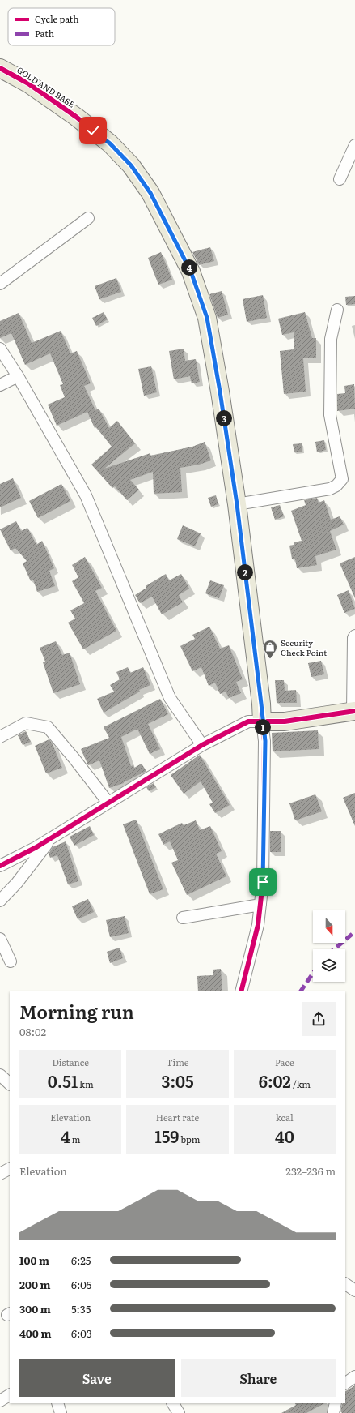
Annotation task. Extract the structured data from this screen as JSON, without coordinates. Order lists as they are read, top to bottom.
{
  "streets": {
    "main road": ["GOLD AND BASE"]
  },
  "places": {
    "shop": ["Security Check Point"]
  },
  "legend": ["Cycle path", "Path"],
  "north": "bottom",
  "page": {
    "pins": [
      "4",
      "3",
      "2",
      "1"
    ],
    "heading": ["Morning run", "08:02"],
    "stats": [
      ["Distance", "0.51 km"],
      ["Time", "3:05"],
      ["Pace", "6:02 /km"],
      ["Elevation", "4 m"],
      ["Heart rate", "159 bpm"],
      ["kcal", "40"]
    ],
    "chart": ["Elevation", "232–236 m"],
    "list": [
      {
        "name": "100 m",
        "note": "6:25"
      },
      {
        "name": "200 m",
        "note": "6:05"
      },
      {
        "name": "300 m",
        "note": "5:35"
      },
      {
        "name": "400 m",
        "note": "6:03"
      }
    ],
    "buttons": ["Save", "Share"]
  }
}
